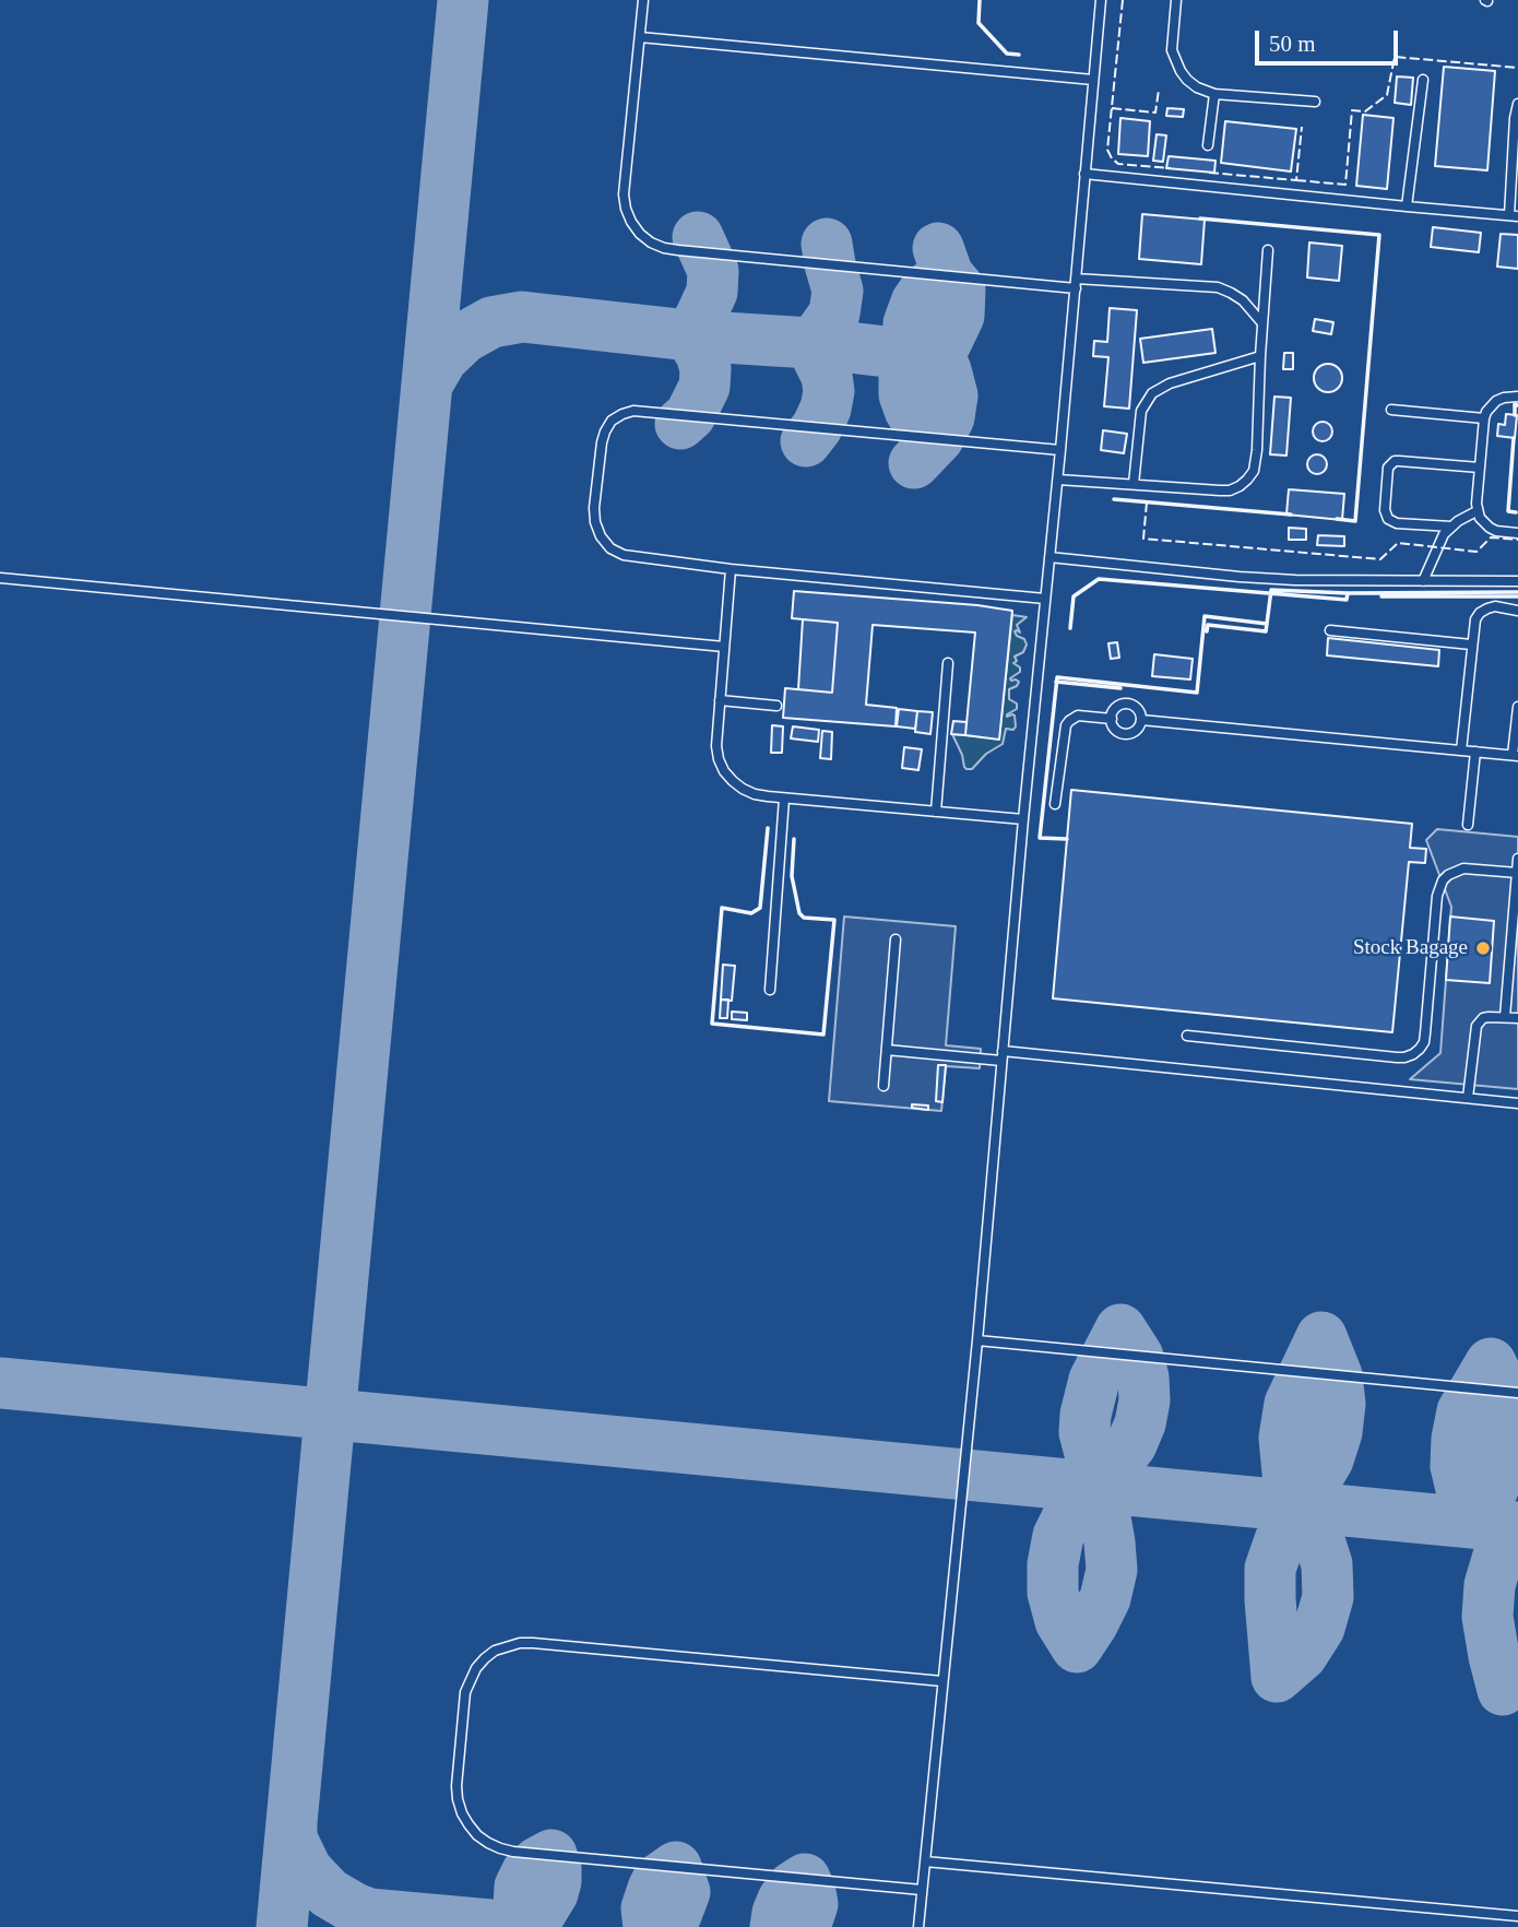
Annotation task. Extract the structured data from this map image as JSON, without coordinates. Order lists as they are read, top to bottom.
{
  "places": ["Stock Bagage"],
  "scale_bar": "50 m"
}
